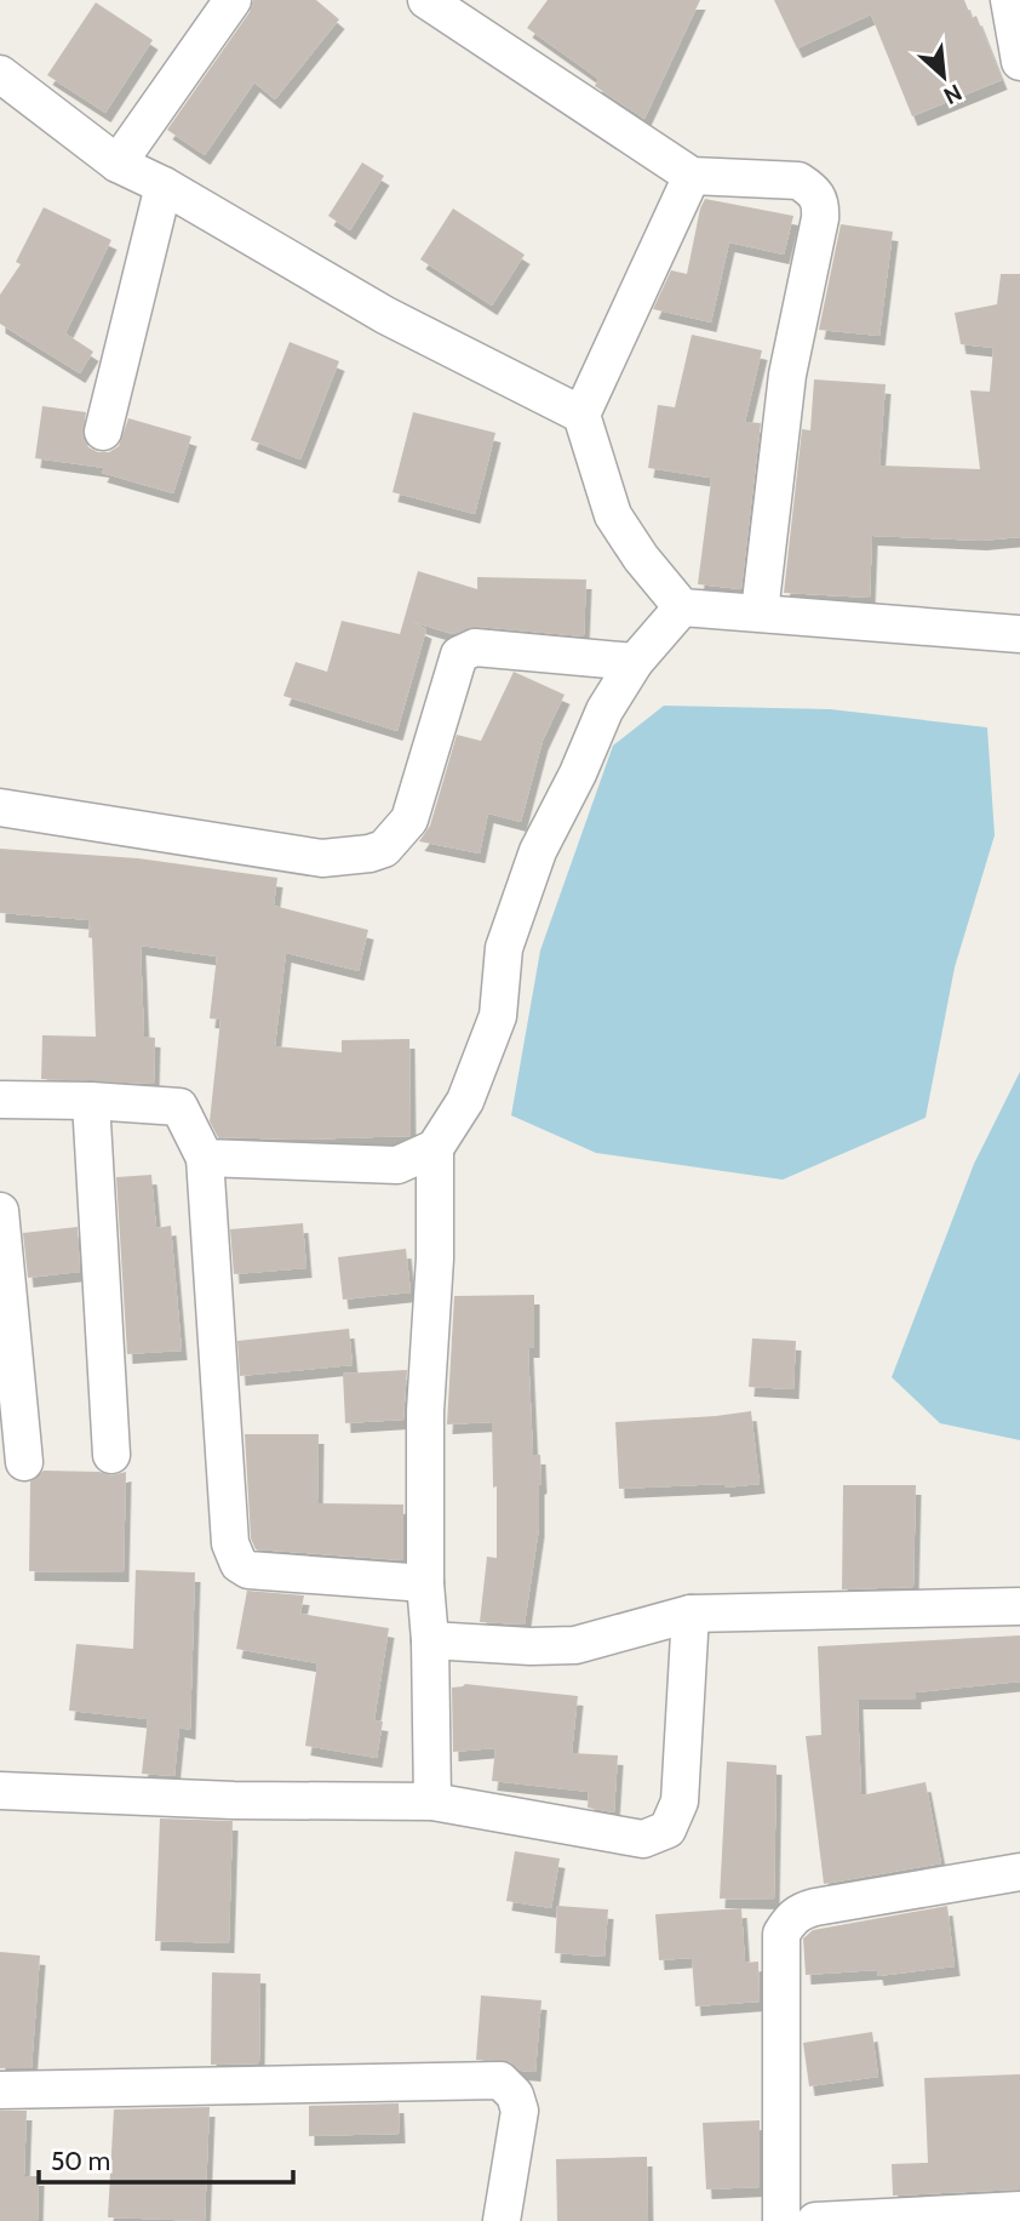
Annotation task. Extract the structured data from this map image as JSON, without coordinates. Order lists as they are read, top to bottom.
{
  "scale_bar": "50 m",
  "north": "bottom right"
}
